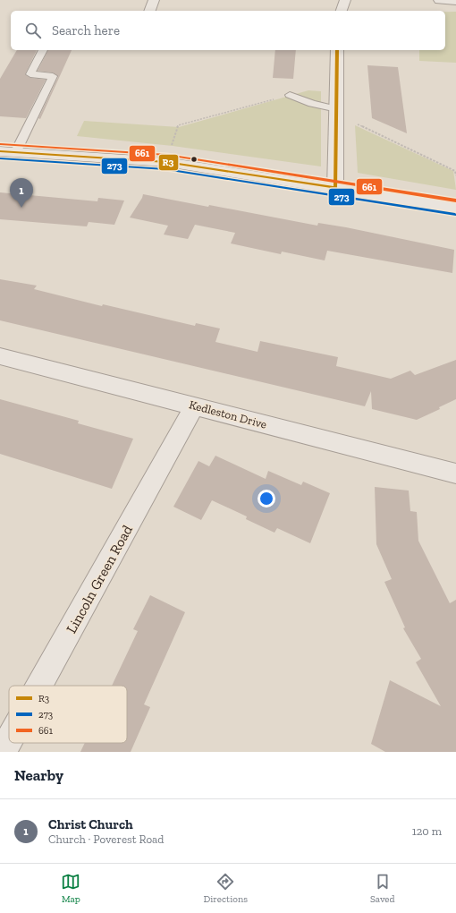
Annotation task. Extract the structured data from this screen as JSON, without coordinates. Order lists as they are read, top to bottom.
{
  "streets": {
    "street": ["Kedleston Drive", "Lincoln Green Road"]
  },
  "crossings": [
    ["Kedleston Drive", "Lincoln Green Road"]
  ],
  "lines": ["transit line R3", "transit line 661", "transit line 273"],
  "legend": ["R3", "273", "661"],
  "page": {
    "search": "Search here",
    "pins": "1",
    "heading": "Nearby",
    "list": [
      {
        "mark": "1",
        "name": "Christ Church",
        "note": "Church · Poverest Road",
        "value": "120 m"
      }
    ],
    "nav": ["Map", "Directions", "Saved"]
  }
}
